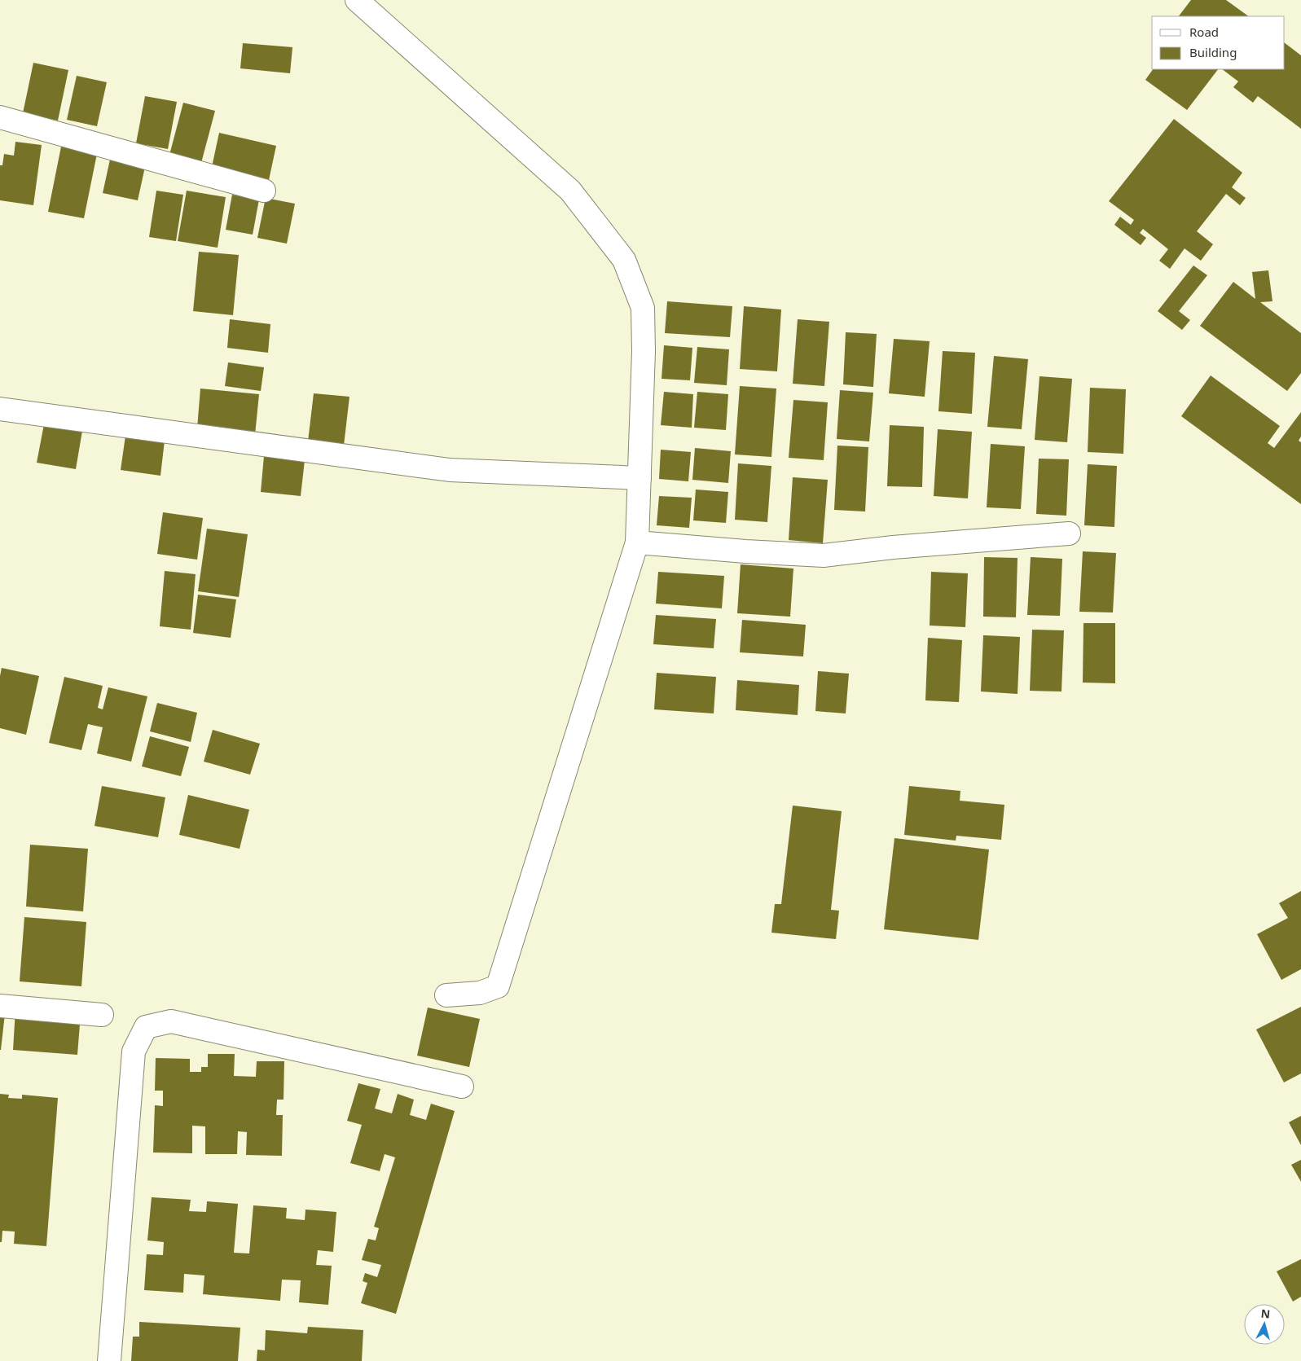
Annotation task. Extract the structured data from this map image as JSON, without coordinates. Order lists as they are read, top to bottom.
{
  "legend": ["Road", "Building"],
  "north": "top"
}
